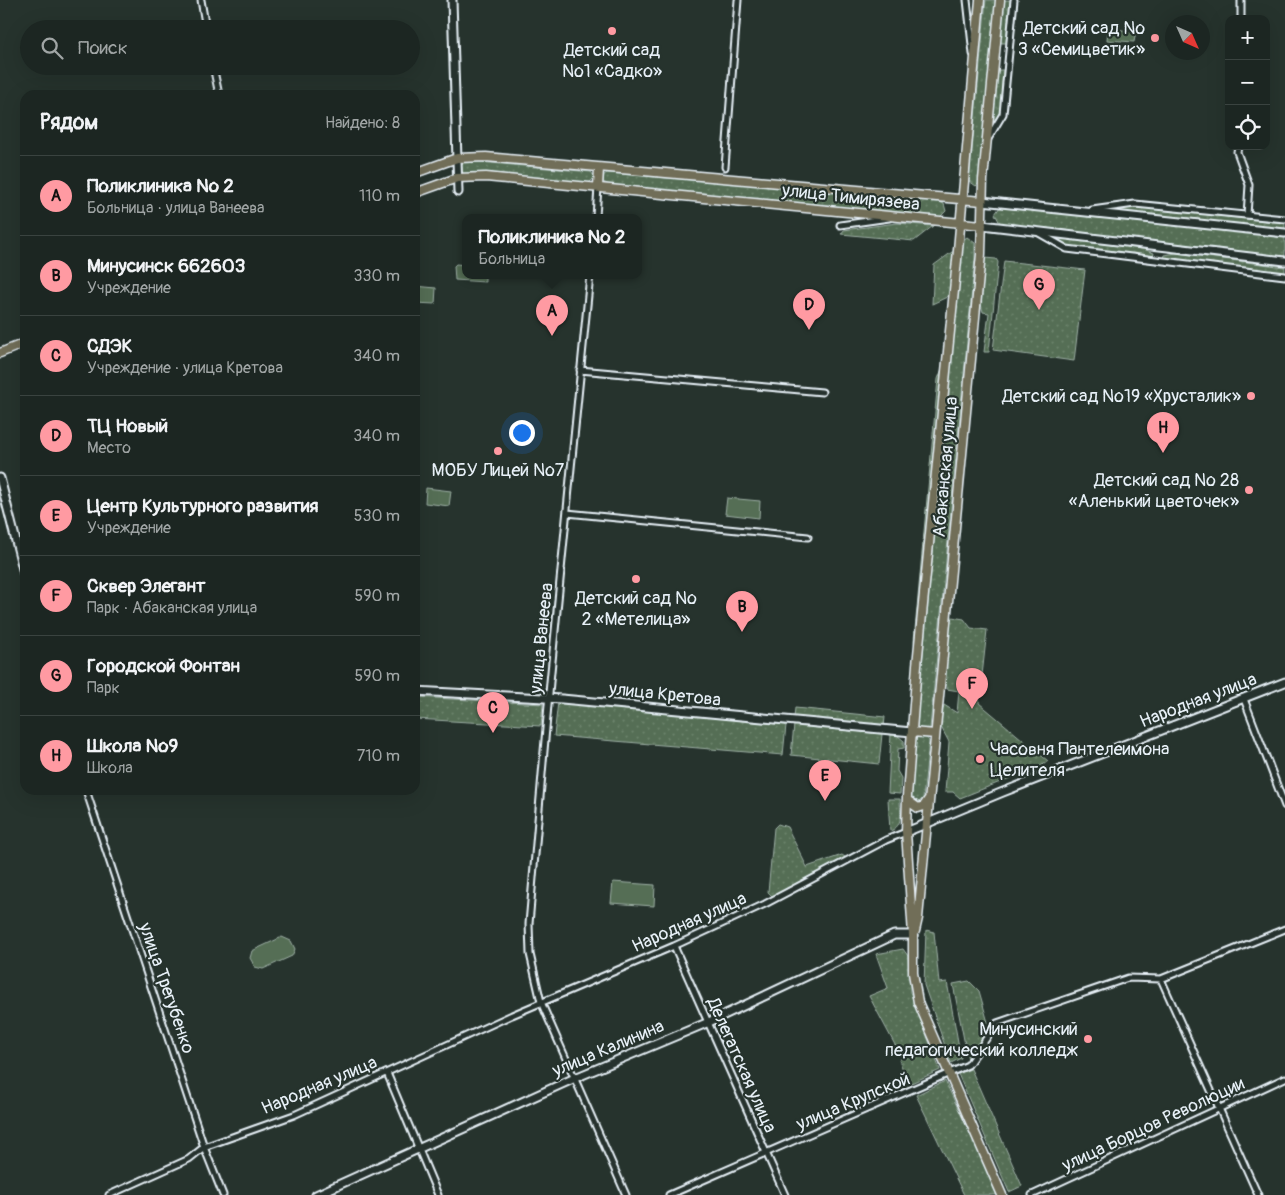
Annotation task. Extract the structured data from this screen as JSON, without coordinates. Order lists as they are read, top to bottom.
{
  "streets": {
    "main road": ["улица Тимирязева", "Абаканская улица"],
    "street": [
      "улица Ванеева",
      "улица Кретова",
      "Народная улица",
      "улица Трегубенко",
      "улица Калинина",
      "Делегатская улица",
      "улица Крупской",
      "улица Борцов Революции"
    ]
  },
  "crossings": [
    ["улица Тимирязева", "Абаканская улица"],
    ["Абаканская улица", "улица Кретова"],
    ["Абаканская улица", "Народная улица"],
    ["Абаканская улица", "улица Калинина"],
    ["Абаканская улица", "улица Крупской"],
    ["улица Ванеева", "улица Кретова"],
    ["улица Ванеева", "Народная улица"],
    ["улица Ванеева", "улица Калинина"],
    ["Народная улица", "улица Трегубенко"],
    ["Народная улица", "Делегатская улица"],
    ["улица Калинина", "Делегатская улица"],
    ["Делегатская улица", "улица Крупской"]
  ],
  "places": [
    "Детский сад №1 «Cадко»",
    "Детский сад № 3 «Семицветик»",
    "Детский сад №19 «Хрусталик»",
    "МОБУ Лицей №7",
    "Детский сад № 28 «Аленький цветочек»",
    "Детский сад № 2 «Метелица»",
    "Часовня Пантелеимона Целителя",
    "Минусинский педагогический колледж"
  ],
  "north": "bottom right",
  "page": {
    "map_buttons": ["+", "−"],
    "search": "Поиск",
    "heading": ["Рядом", "Найдено: 8"],
    "list": [
      {
        "mark": "A",
        "name": "Поликлиника № 2",
        "note": "Больница · улица Ванеева",
        "value": "110 m"
      },
      {
        "mark": "B",
        "name": "Минусинск 662603",
        "note": "Учреждение",
        "value": "330 m"
      },
      {
        "mark": "C",
        "name": "СДЭК",
        "note": "Учреждение · улица Кретова",
        "value": "340 m"
      },
      {
        "mark": "D",
        "name": "ТЦ Новый",
        "note": "Место",
        "value": "340 m"
      },
      {
        "mark": "E",
        "name": "Центр Культурного развития",
        "note": "Учреждение",
        "value": "530 m"
      },
      {
        "mark": "F",
        "name": "Сквер Элегант",
        "note": "Парк · Абаканская улица",
        "value": "590 m"
      },
      {
        "mark": "G",
        "name": "Городской Фонтан",
        "note": "Парк",
        "value": "590 m"
      },
      {
        "mark": "H",
        "name": "Школа №9",
        "note": "Школа",
        "value": "710 m"
      }
    ],
    "popup": ["Поликлиника № 2", "Больница"],
    "pins": [
      "G",
      "D",
      "A",
      "H",
      "B",
      "F",
      "C",
      "E"
    ]
  }
}
